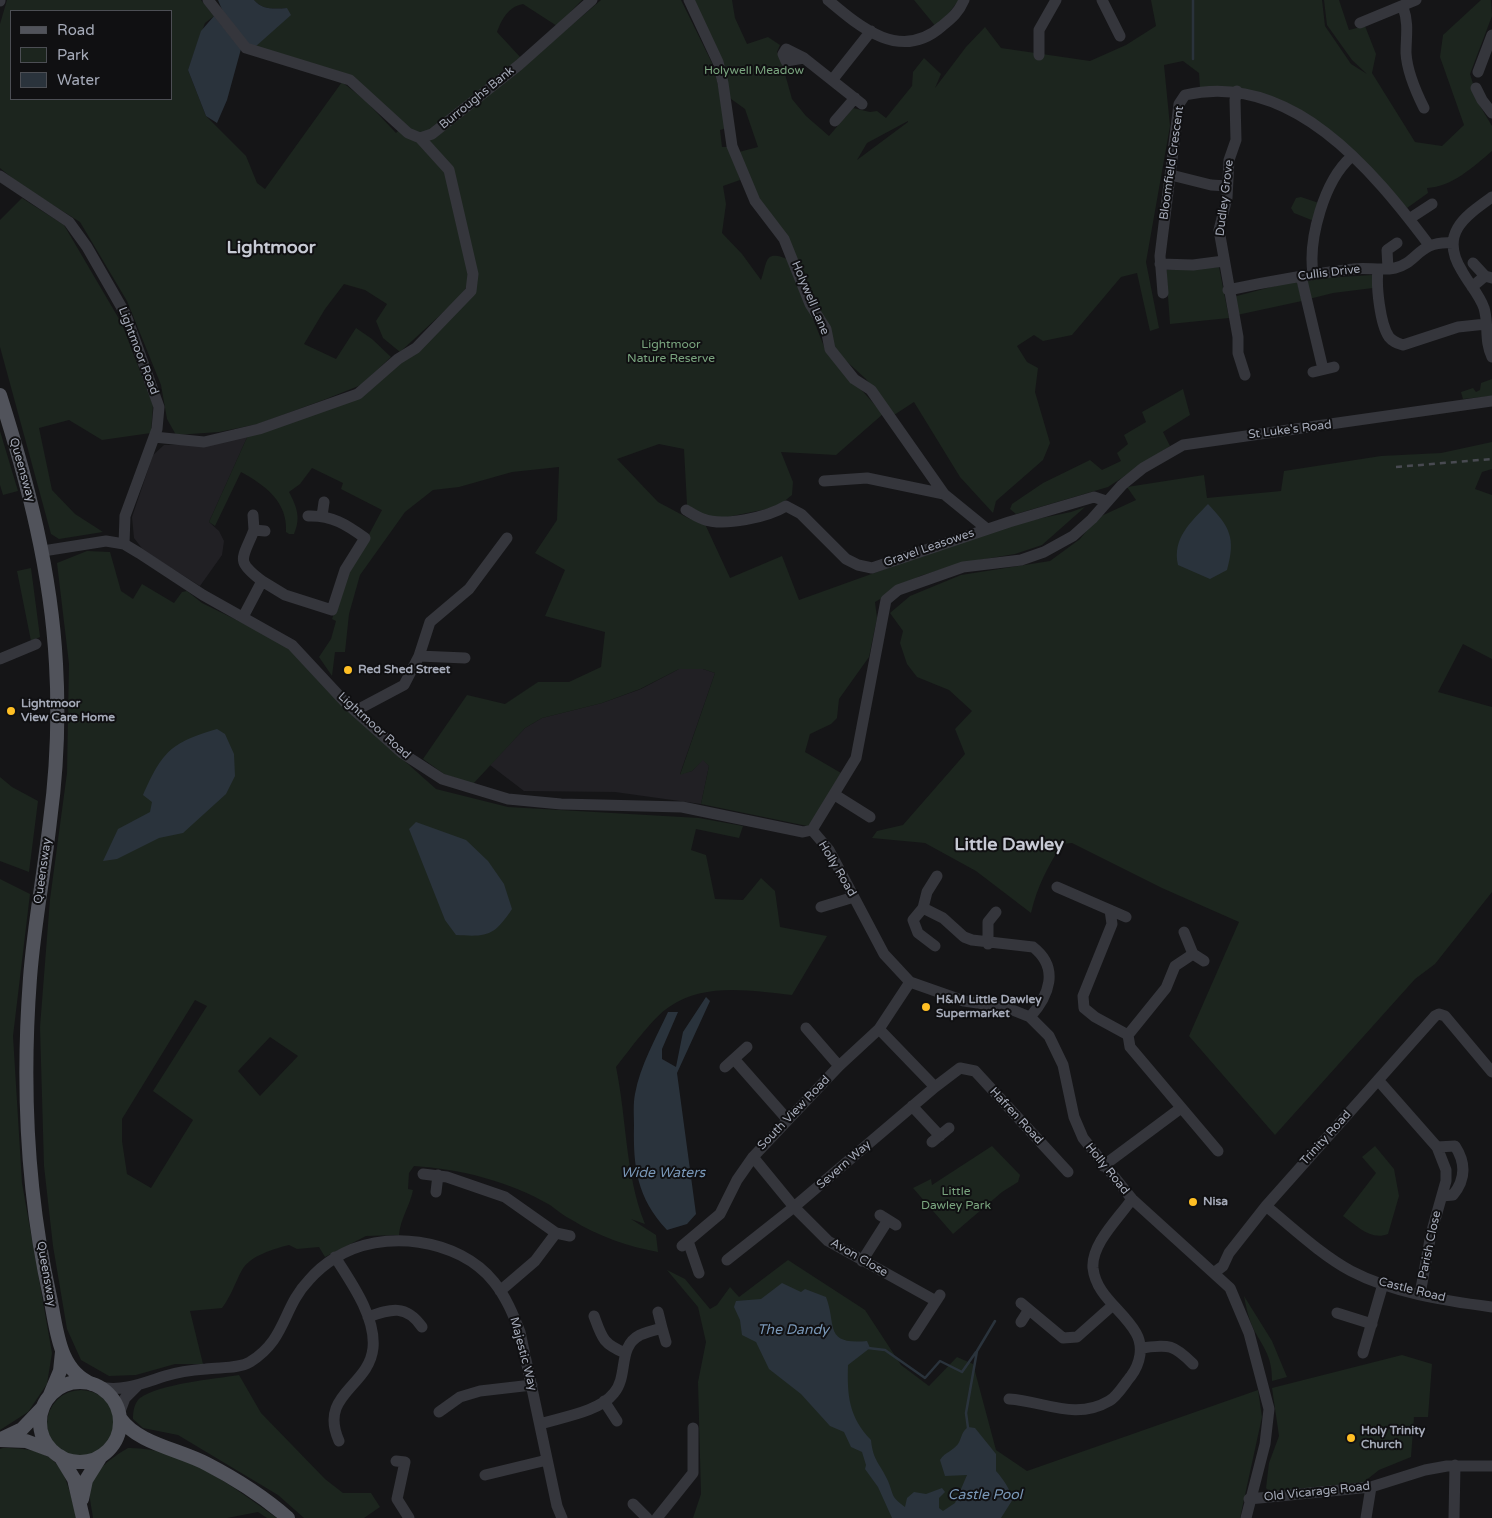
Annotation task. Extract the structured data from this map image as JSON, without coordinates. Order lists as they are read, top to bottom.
{
  "streets": {
    "main road": ["Queensway"],
    "street": [
      "Burroughs Bank",
      "Bloomfield Crescent",
      "Dudley Grove",
      "Cullis Drive",
      "Holywell Lane",
      "Lightmoor Road",
      "St Luke's Road",
      "Gravel Leasowes",
      "Holly Road",
      "South View Road",
      "Hafren Road",
      "Trinity Road",
      "Severn Way",
      "Parish Close",
      "Avon Close",
      "Castle Road",
      "Majestic Way",
      "Old Vicarage Road"
    ]
  },
  "crossings": [
    ["Bloomfield Crescent", "Dudley Grove"],
    ["Bloomfield Crescent", "Cullis Drive"],
    ["Dudley Grove", "Cullis Drive"],
    ["Holywell Lane", "Gravel Leasowes"],
    ["Lightmoor Road", "St Luke's Road"],
    ["Lightmoor Road", "Queensway"],
    ["Lightmoor Road", "Holly Road"],
    ["St Luke's Road", "Gravel Leasowes"],
    ["St Luke's Road", "Holly Road"],
    ["Queensway", "Majestic Way"],
    ["Holly Road", "South View Road"],
    ["Holly Road", "Trinity Road"],
    ["Holly Road", "Old Vicarage Road"],
    ["South View Road", "Avon Close"],
    ["Hafren Road", "Severn Way"],
    ["Trinity Road", "Parish Close"],
    ["Trinity Road", "Castle Road"],
    ["Severn Way", "Avon Close"],
    ["Parish Close", "Castle Road"]
  ],
  "districts": ["Lightmoor", "Little Dawley"],
  "water": ["Wide Waters", "The Dandy", "Castle Pool"],
  "parks": ["Holywell Meadow", "Lightmoor Nature Reserve", "Little Dawley Park"],
  "places": [
    "Red Shed Street",
    "Lightmoor View Care Home",
    "H&M Little Dawley Supermarket",
    "Nisa",
    "Holy Trinity Church"
  ],
  "legend": ["Road", "Park", "Water"]
}
